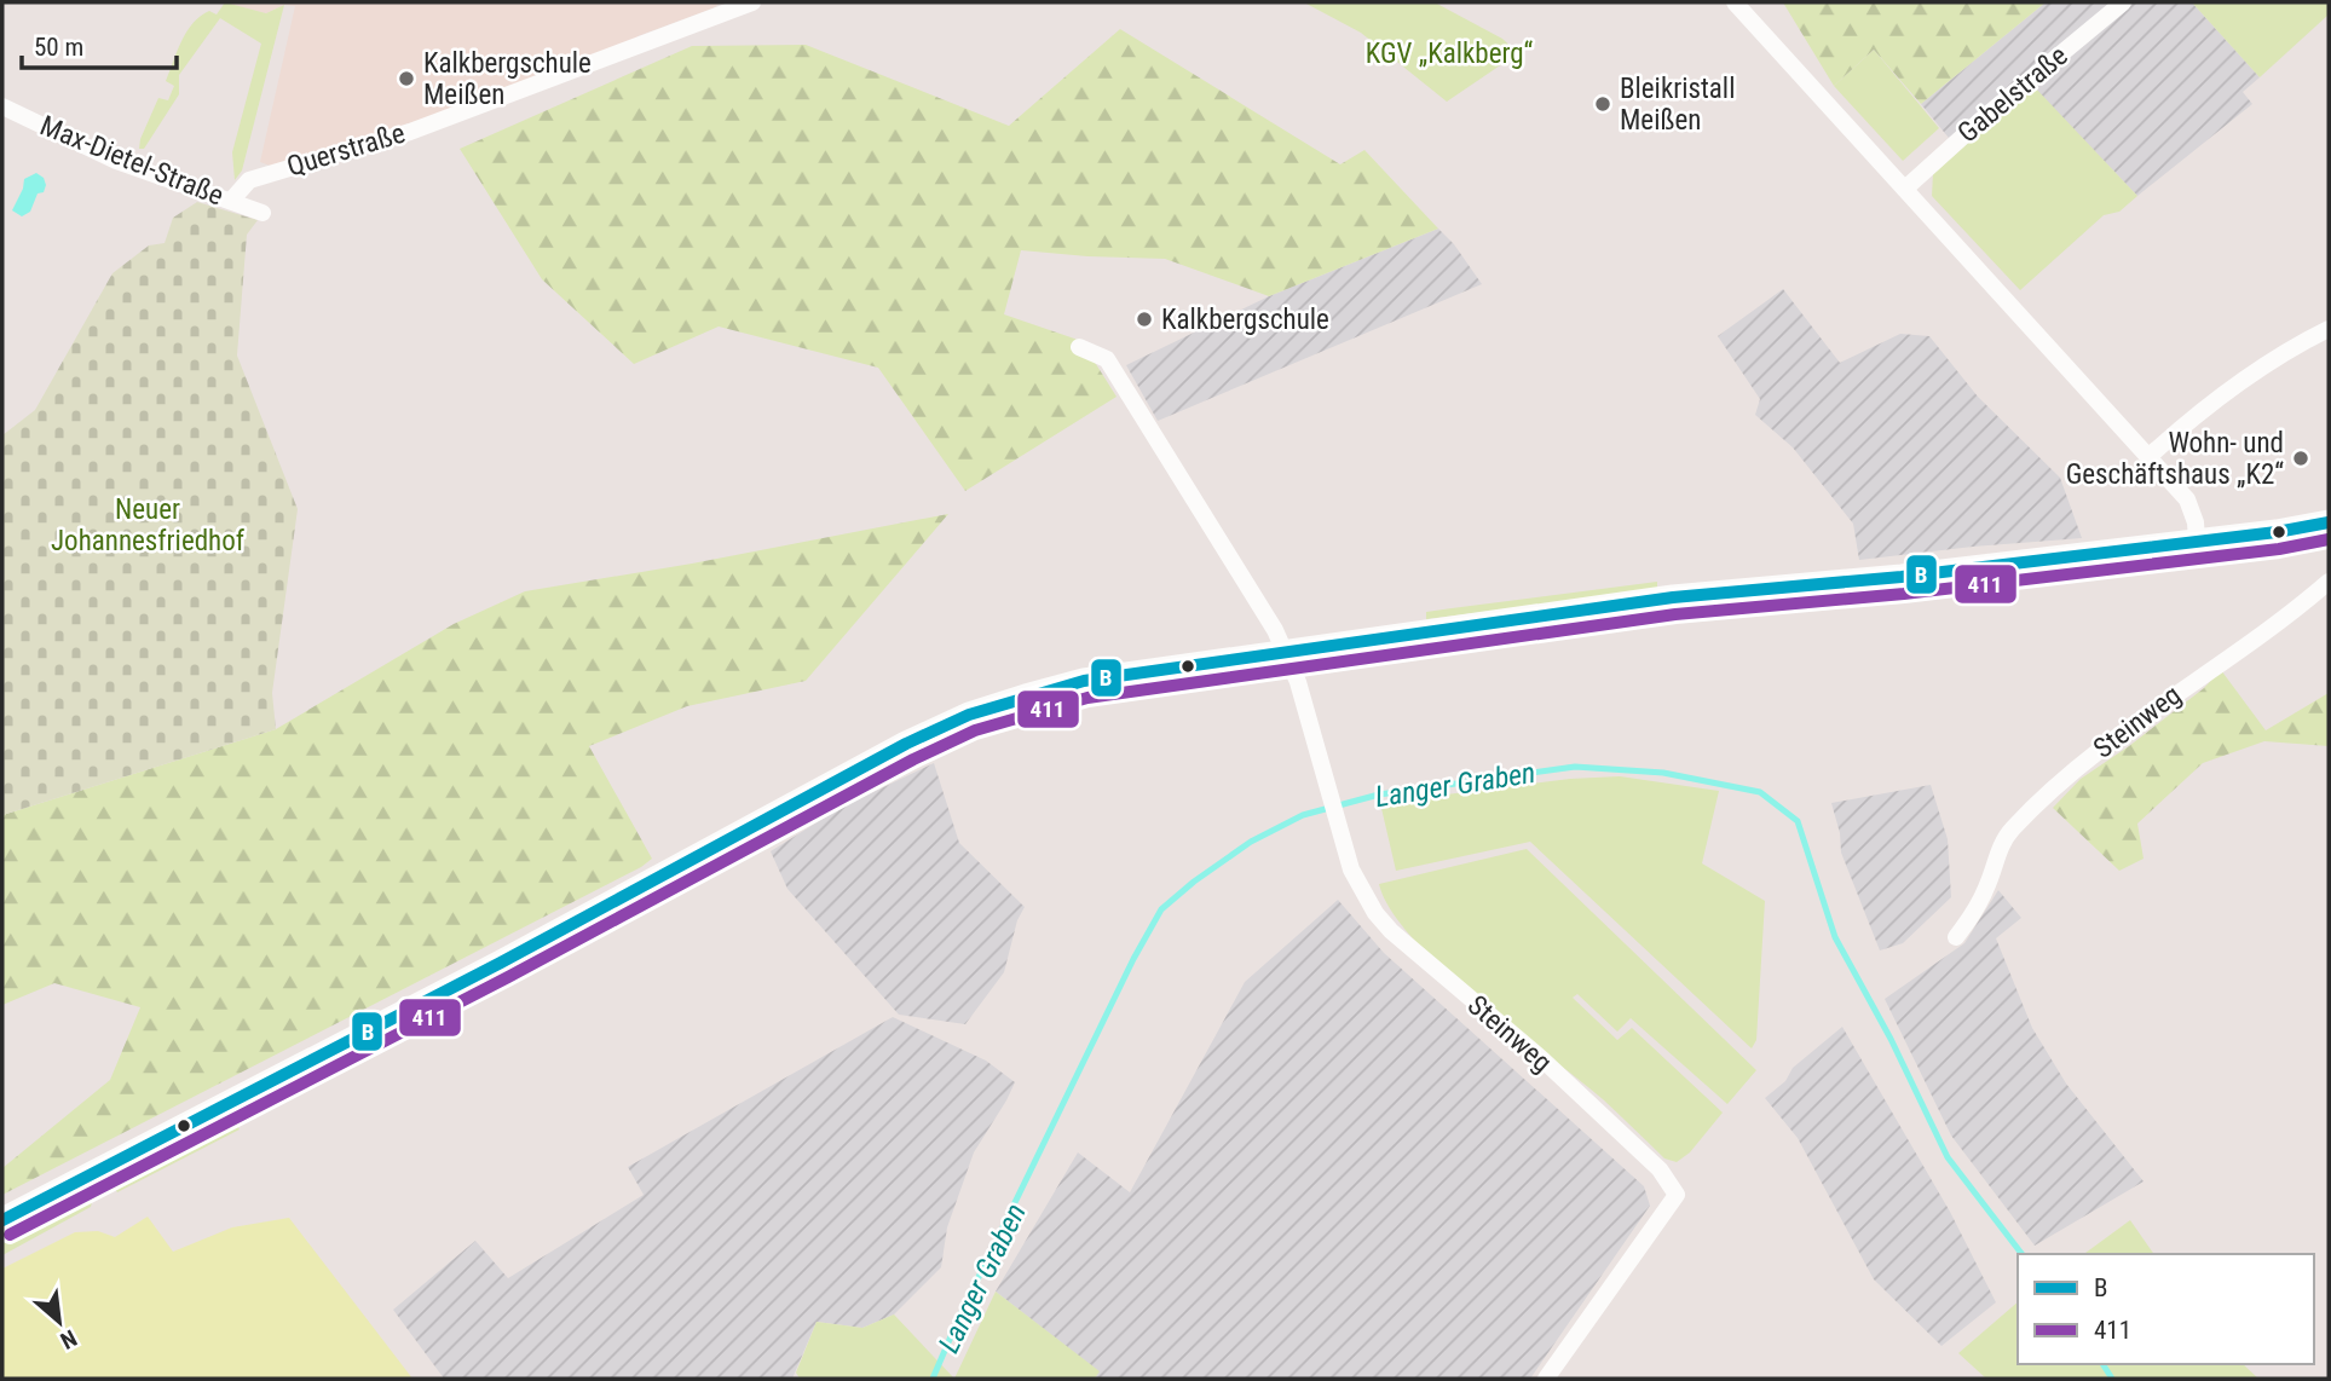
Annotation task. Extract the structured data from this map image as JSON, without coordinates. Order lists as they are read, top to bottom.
{
  "streets": {
    "street": [
      "Gabelstraße",
      "Querstraße",
      "Max-Dietel-Straße",
      "Steinweg"
    ]
  },
  "crossings": [
    ["Querstraße", "Max-Dietel-Straße"]
  ],
  "water": ["Langer Graben"],
  "parks": ["KGV „Kalkberg“", "Neuer Johannesfriedhof"],
  "places": [
    "Kalkbergschule Meißen",
    "Bleikristall Meißen",
    "Kalkbergschule",
    "Wohn- und Geschäftshaus „K2“"
  ],
  "lines": ["transit line B", "transit line 411"],
  "legend": ["B", "411"],
  "scale_bar": "50 m",
  "north": "bottom right"
}
